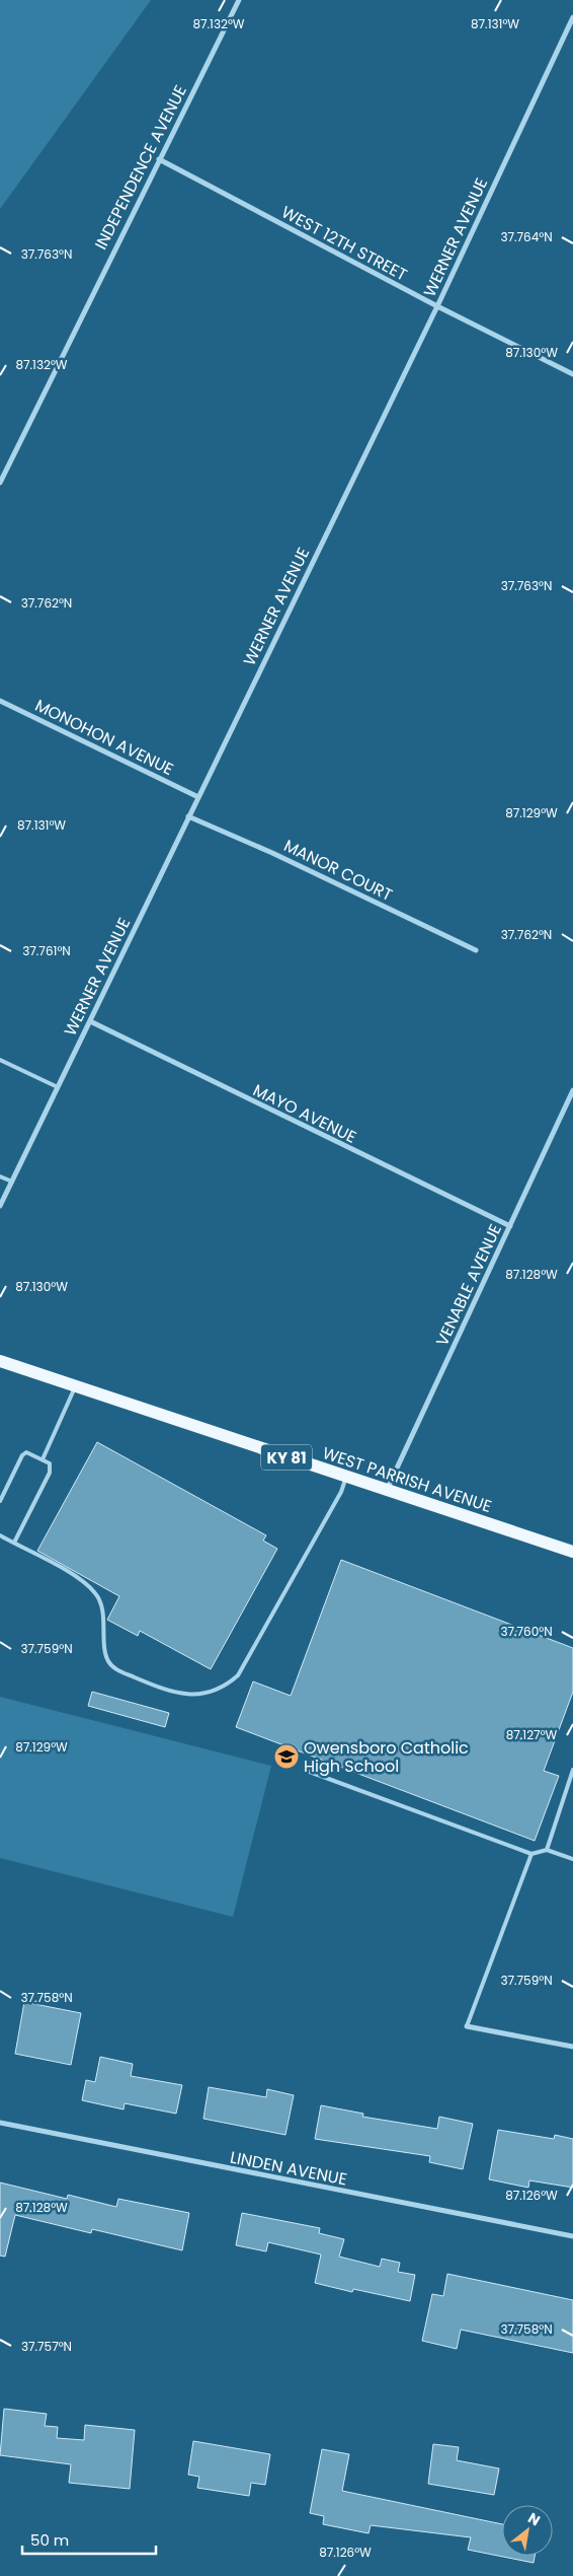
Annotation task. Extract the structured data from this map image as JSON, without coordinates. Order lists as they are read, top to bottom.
{
  "streets": {
    "main road": ["KY 81", "WEST PARRISH AVENUE"],
    "street": [
      "INDEPENDENCE AVENUE",
      "WERNER AVENUE",
      "WEST 12TH STREET",
      "MONOHON AVENUE",
      "MANOR COURT",
      "MAYO AVENUE",
      "VENABLE AVENUE",
      "LINDEN AVENUE"
    ]
  },
  "crossings": [
    ["INDEPENDENCE AVENUE", "WEST 12TH STREET"],
    ["WERNER AVENUE", "WEST 12TH STREET"],
    ["WERNER AVENUE", "MONOHON AVENUE"],
    ["WERNER AVENUE", "MANOR COURT"],
    ["WERNER AVENUE", "MAYO AVENUE"],
    ["MAYO AVENUE", "VENABLE AVENUE"],
    ["VENABLE AVENUE", "WEST PARRISH AVENUE"]
  ],
  "places": {
    "school or university": ["Owensboro Catholic High School"]
  },
  "scale_bar": "50 m",
  "north": "top right",
  "coordinates": [
    "87.132°W",
    "87.131°W",
    "37.764°N",
    "37.763°N",
    "87.130°W",
    "37.762°N",
    "87.129°W",
    "37.761°N",
    "87.128°W",
    "37.760°N",
    "37.759°N",
    "87.127°W",
    "37.758°N",
    "87.126°W",
    "37.757°N"
  ]
}
